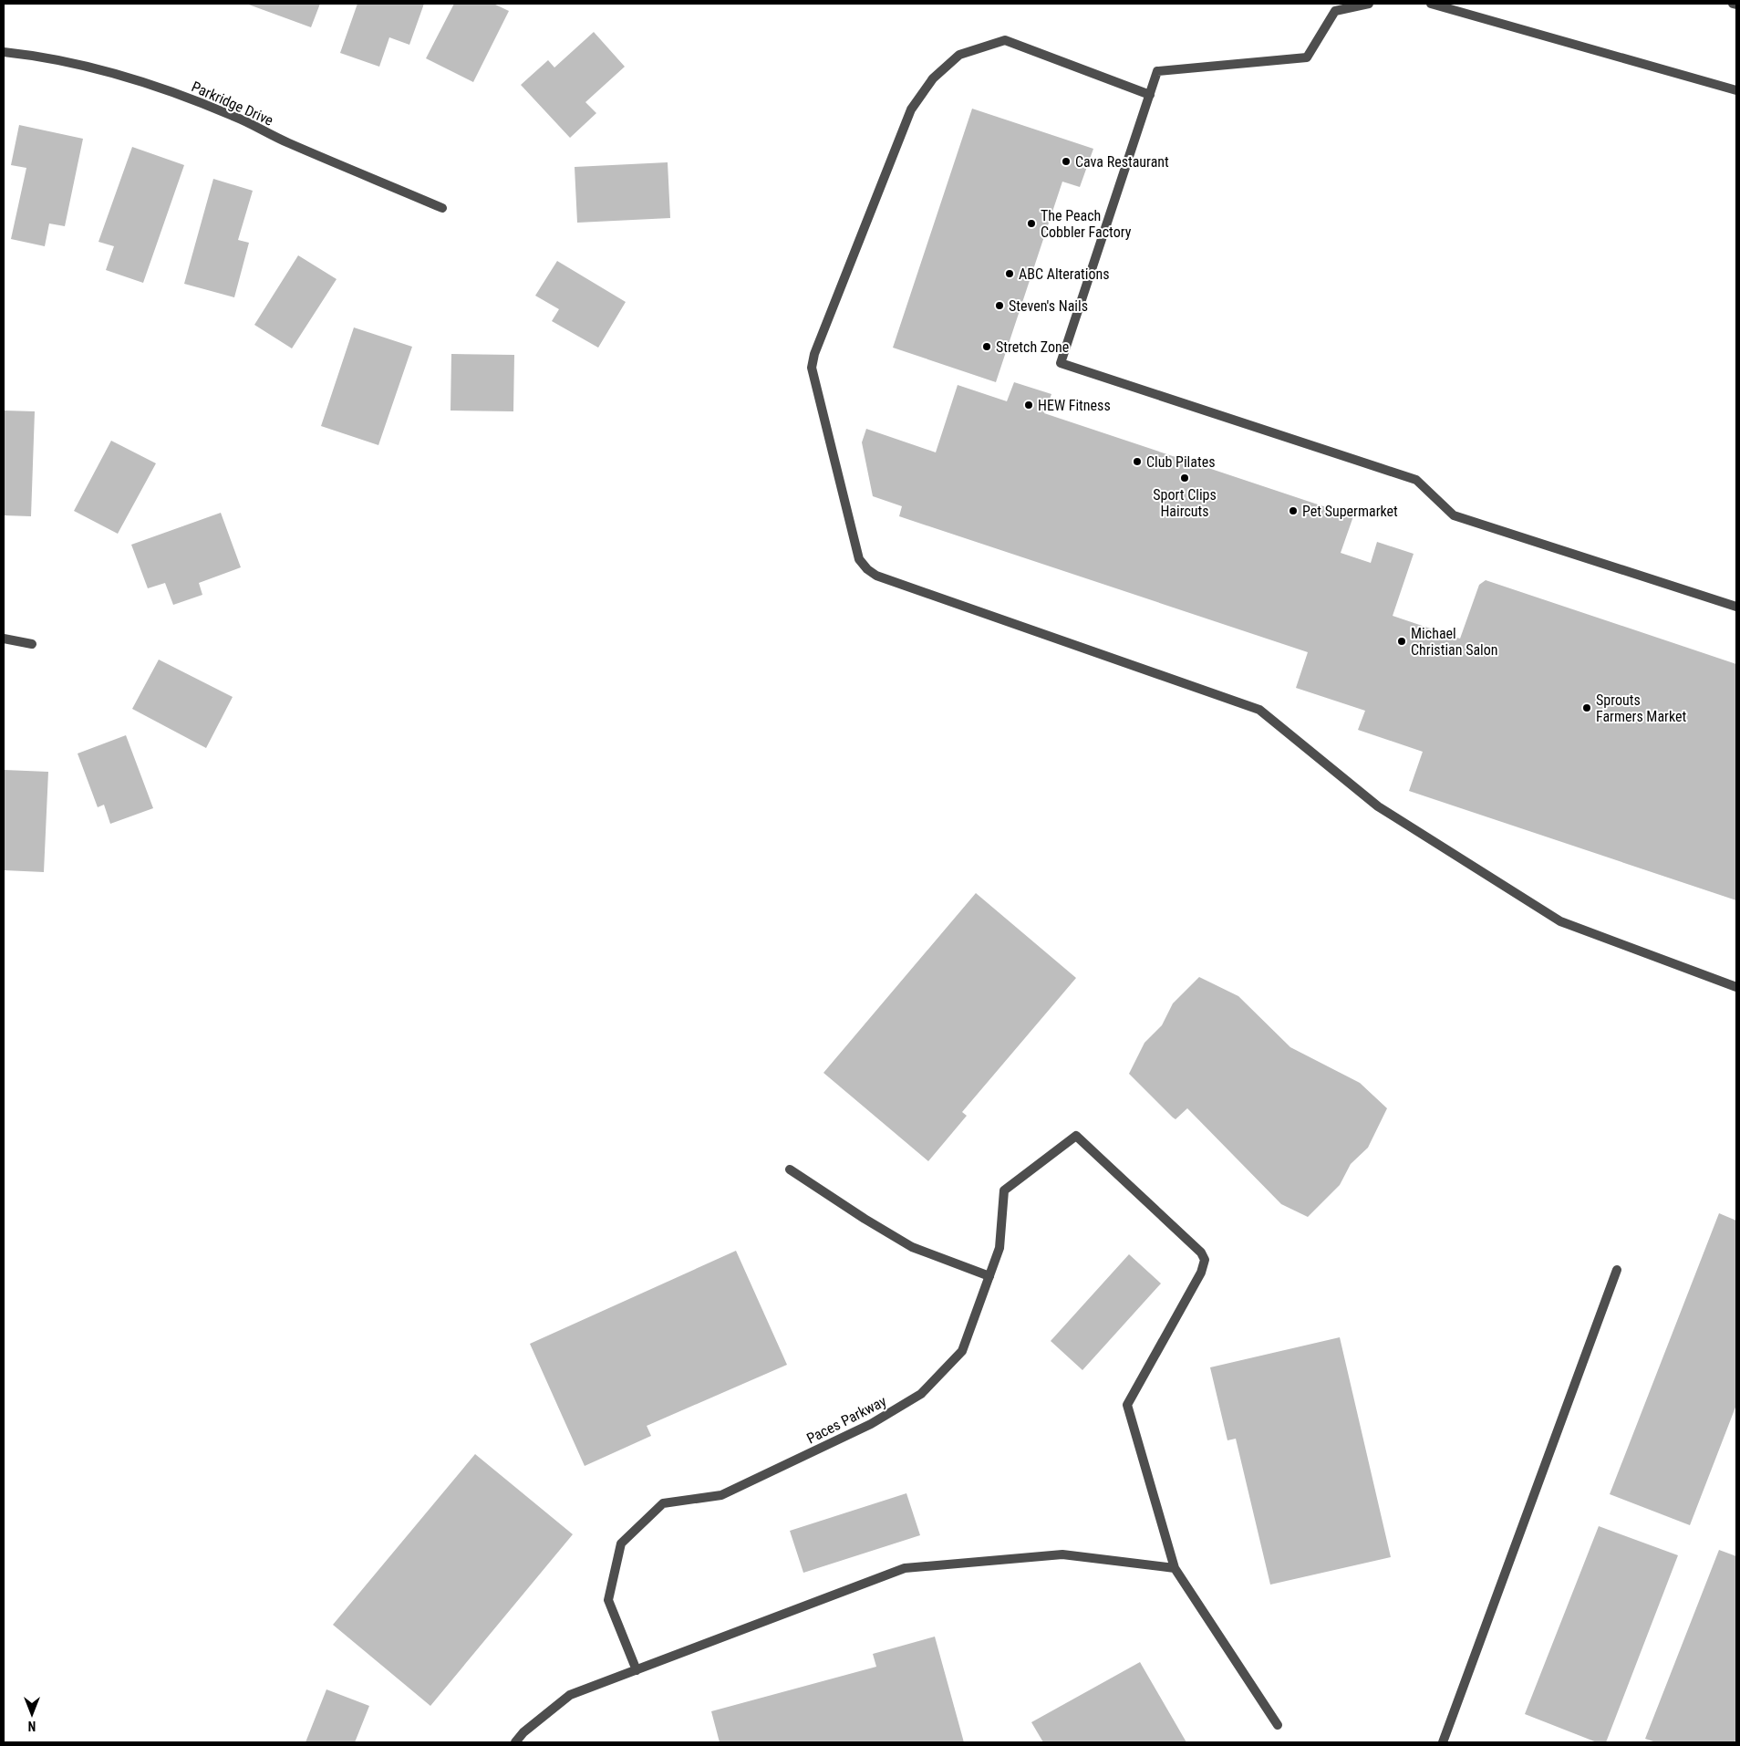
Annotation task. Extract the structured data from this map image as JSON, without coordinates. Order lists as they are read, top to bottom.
{
  "streets": {
    "street": ["Parkridge Drive", "Paces Parkway"]
  },
  "places": [
    "Cava Restaurant",
    "The Peach Cobbler Factory",
    "ABC Alterations",
    "Steven's Nails",
    "Stretch Zone",
    "HEW Fitness",
    "Club Pilates",
    "Sport Clips Haircuts",
    "Pet Supermarket",
    "Michael Christian Salon",
    "Sprouts Farmers Market"
  ],
  "north": "bottom"
}
